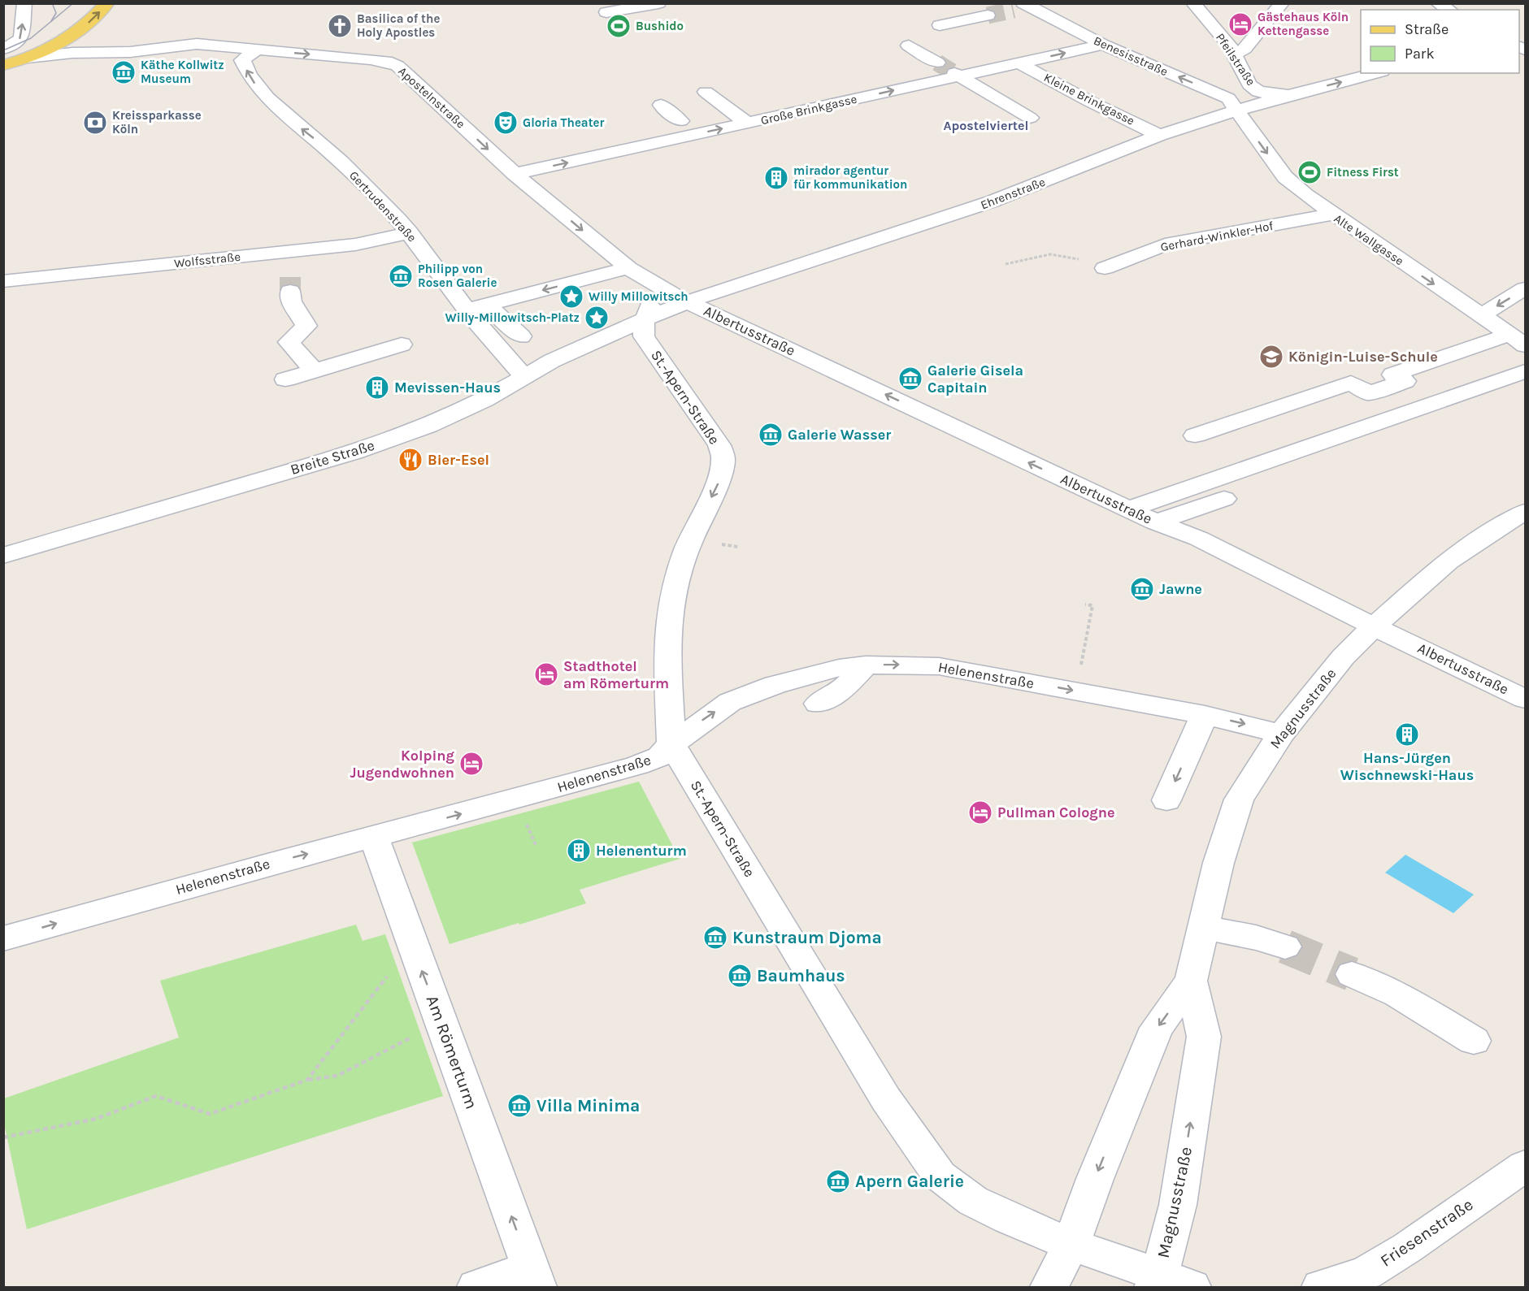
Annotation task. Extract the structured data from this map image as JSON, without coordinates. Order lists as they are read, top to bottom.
{
  "streets": {
    "street": [
      "Benesisstraße",
      "Pfeilstraße",
      "Apostelnstraße",
      "Kleine Brinkgasse",
      "Große Brinkgasse",
      "Ehrenstraße",
      "Gertrudenstraße",
      "Gerhard-Winkler-Hof",
      "Alte Wallgasse",
      "Wolfsstraße",
      "Albertusstraße",
      "St.-Apern-Straße",
      "Breite Straße",
      "Helenenstraße",
      "Magnusstraße",
      "Am Römerturm",
      "Friesenstraße"
    ]
  },
  "crossings": [
    ["Benesisstraße", "Große Brinkgasse"],
    ["Benesisstraße", "Ehrenstraße"],
    ["Benesisstraße", "Alte Wallgasse"],
    ["Pfeilstraße", "Ehrenstraße"],
    ["Apostelnstraße", "Große Brinkgasse"],
    ["Apostelnstraße", "Ehrenstraße"],
    ["Apostelnstraße", "Gertrudenstraße"],
    ["Apostelnstraße", "Albertusstraße"],
    ["Apostelnstraße", "St.-Apern-Straße"],
    ["Apostelnstraße", "Breite Straße"],
    ["Kleine Brinkgasse", "Große Brinkgasse"],
    ["Kleine Brinkgasse", "Ehrenstraße"],
    ["Ehrenstraße", "Alte Wallgasse"],
    ["Ehrenstraße", "Albertusstraße"],
    ["Ehrenstraße", "St.-Apern-Straße"],
    ["Ehrenstraße", "Breite Straße"],
    ["Gertrudenstraße", "Wolfsstraße"],
    ["Gertrudenstraße", "Breite Straße"],
    ["Gerhard-Winkler-Hof", "Alte Wallgasse"],
    ["Albertusstraße", "Magnusstraße"],
    ["St.-Apern-Straße", "Breite Straße"],
    ["St.-Apern-Straße", "Helenenstraße"],
    ["St.-Apern-Straße", "Magnusstraße"],
    ["Helenenstraße", "Magnusstraße"],
    ["Helenenstraße", "Am Römerturm"]
  ],
  "one_way": [
    "Benesisstraße",
    "Apostelnstraße",
    "Gertrudenstraße",
    "Alte Wallgasse",
    "Albertusstraße",
    "St.-Apern-Straße",
    "Helenenstraße",
    "Am Römerturm"
  ],
  "districts": ["Apostelviertel"],
  "places": {
    "hotel": [
      "Gästehaus Köln Kettengasse",
      "Stadthotel am Römerturm",
      "Kolping Jugendwohnen",
      "Pullman Cologne"
    ],
    "church": ["Basilica of the Holy Apostles"],
    "sports": ["Bushido", "Fitness First"],
    "museum": [
      "Käthe Kollwitz Museum",
      "Philipp von Rosen Galerie",
      "Galerie Gisela Capitain",
      "Galerie Wasser",
      "Jawne",
      "Kunstraum Djoma",
      "Baumhaus",
      "Villa Minima",
      "Apern Galerie"
    ],
    "bank": ["Kreissparkasse Köln"],
    "theatre": ["Gloria Theater"],
    "building": [
      "mirador agentur für kommunikation",
      "Mevissen-Haus",
      "Hans-Jürgen Wischnewski-Haus",
      "Helenenturm"
    ],
    "place": ["Willy Millowitsch", "Willy-Millowitsch-Platz"],
    "school or university": ["Königin-Luise-Schule"],
    "restaurant": ["Bier-Esel"]
  },
  "legend": ["Straße", "Park"]
}
